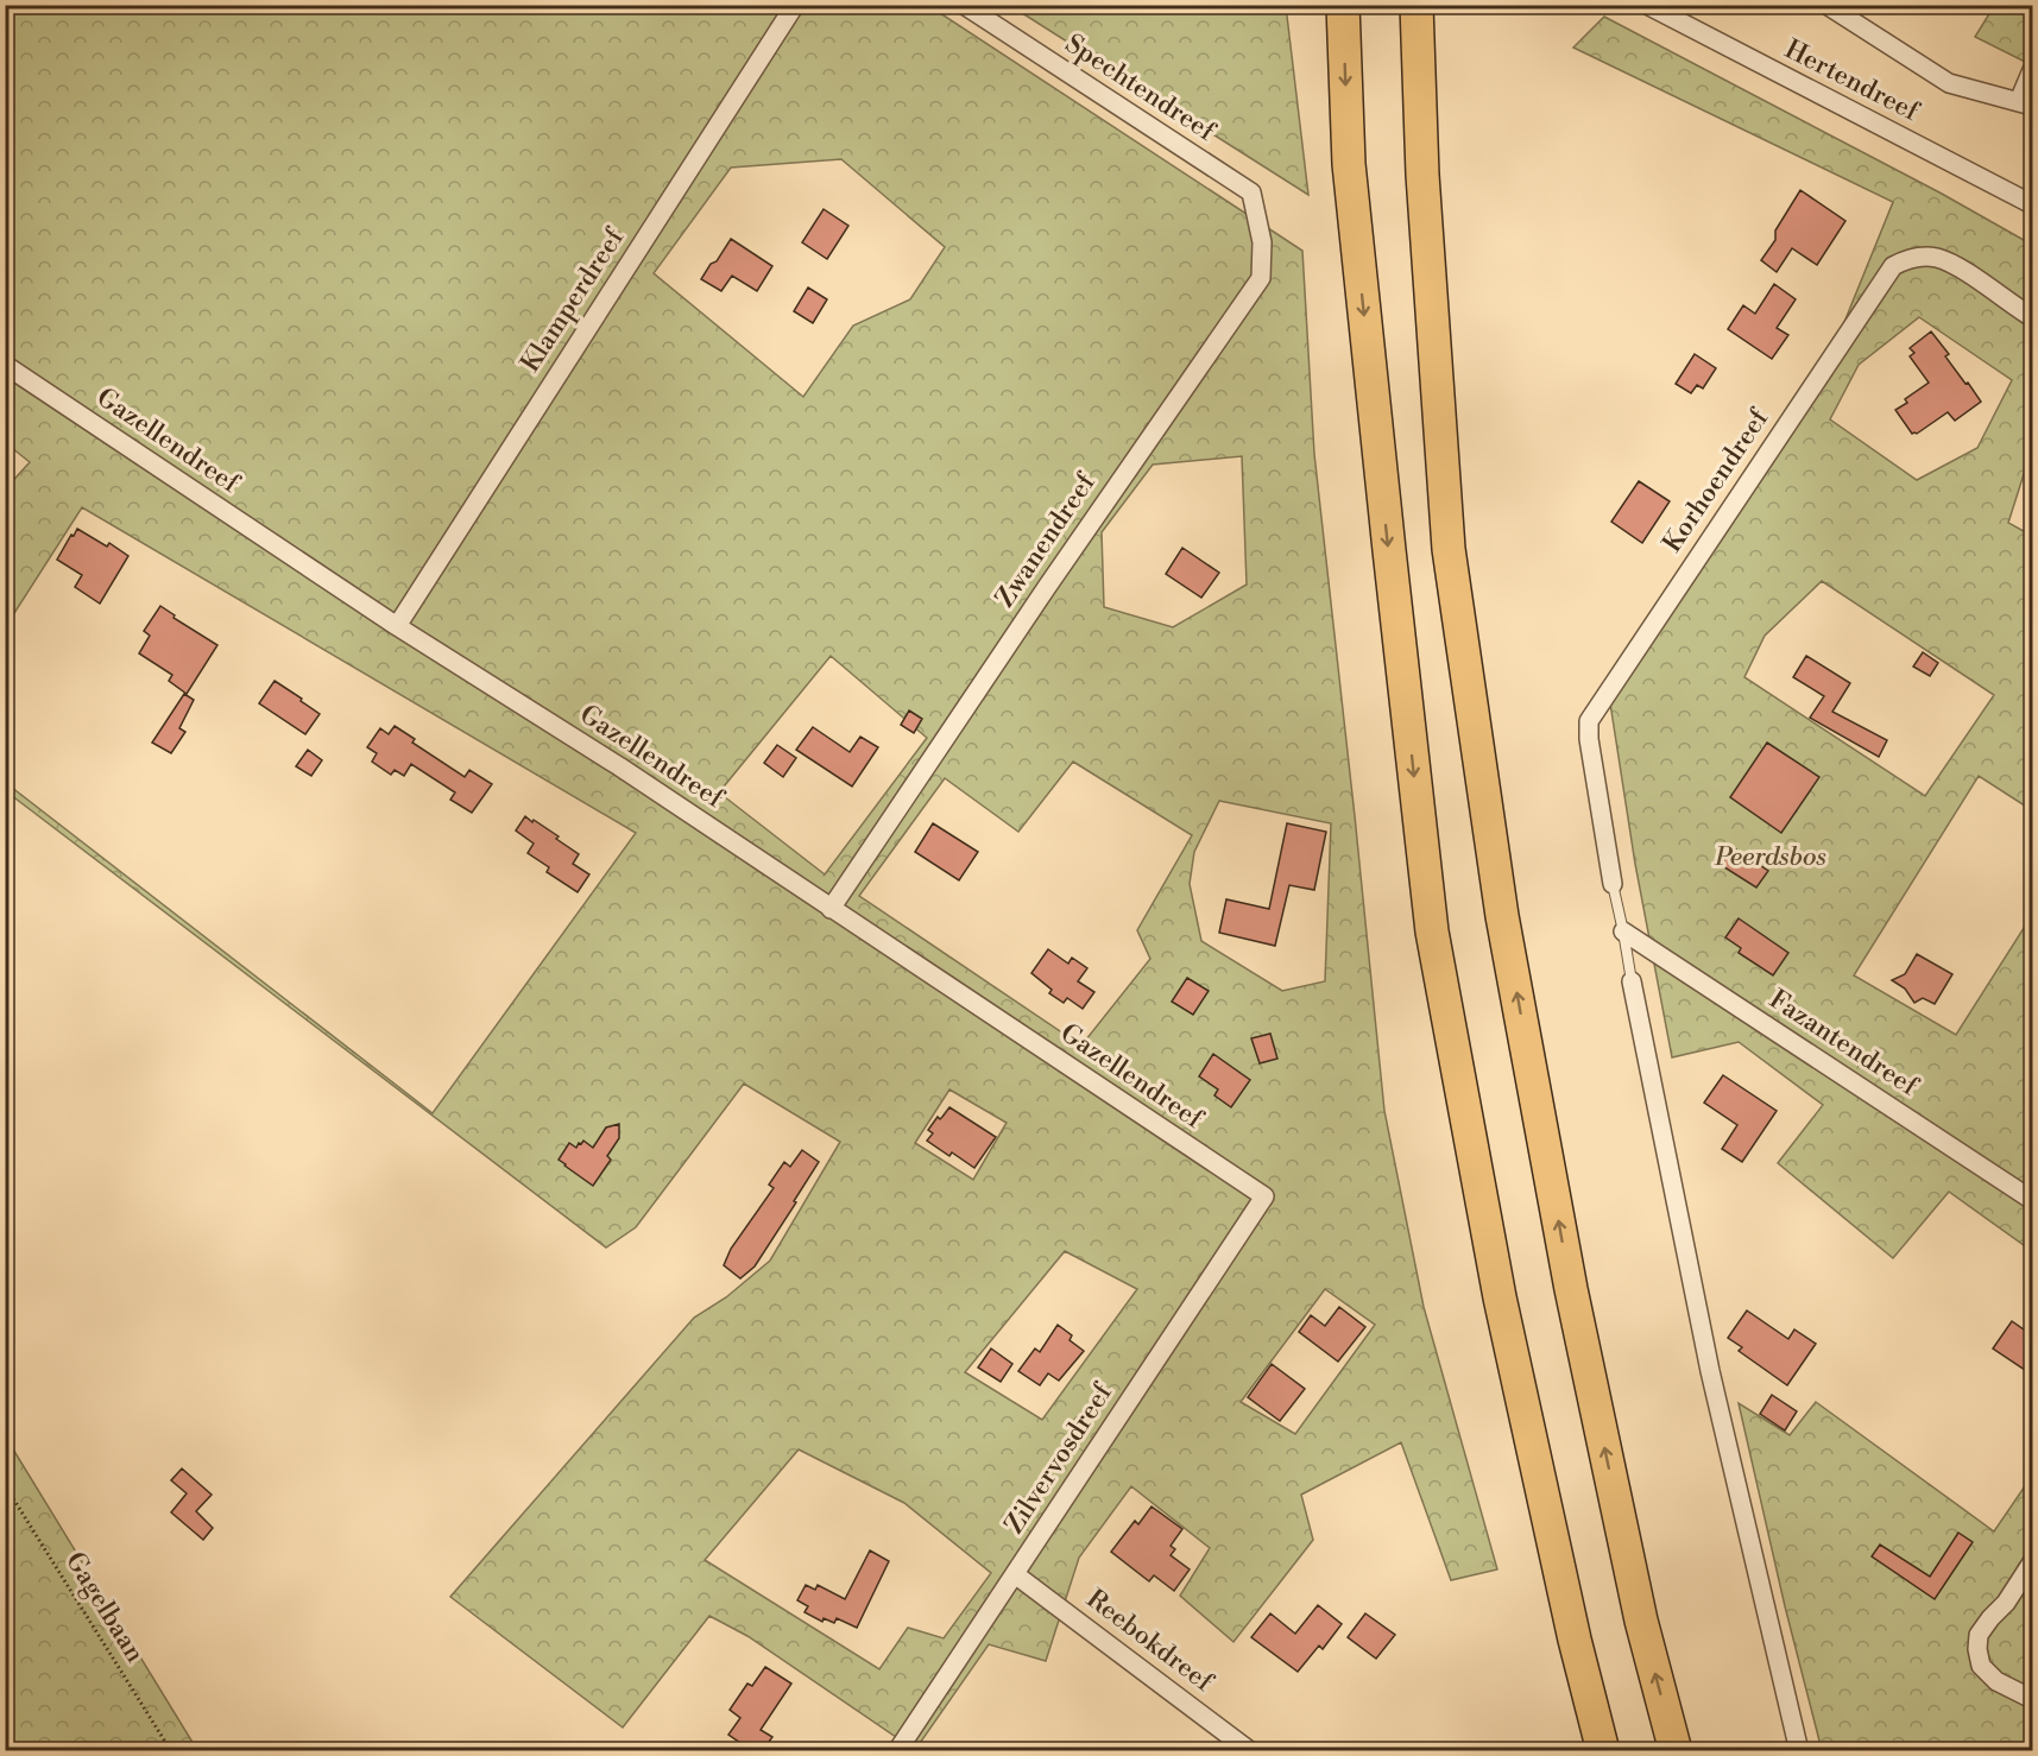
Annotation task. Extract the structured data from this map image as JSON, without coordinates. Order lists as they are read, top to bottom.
{
  "streets": {
    "street": [
      "Hertendreef",
      "Spechtendreef",
      "Klamperdreef",
      "Gazellendreef",
      "Korhoendreef",
      "Zwanendreef",
      "Fazantendreef",
      "Zilvervosdreef",
      "Reebokdreef"
    ],
    "path": ["Gagelbaan"]
  },
  "crossings": [
    ["Spechtendreef", "Zwanendreef"],
    ["Klamperdreef", "Gazellendreef"],
    ["Gazellendreef", "Zwanendreef"],
    ["Gazellendreef", "Zilvervosdreef"],
    ["Zilvervosdreef", "Reebokdreef"]
  ],
  "parks": ["Peerdsbos"]
}
